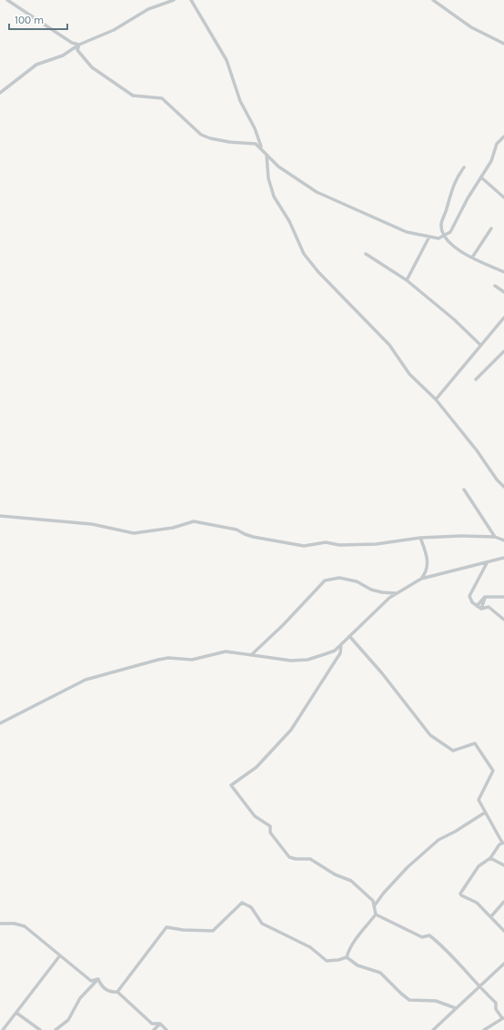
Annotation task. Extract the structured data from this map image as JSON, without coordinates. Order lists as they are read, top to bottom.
{
  "scale_bar": "100 m"
}
